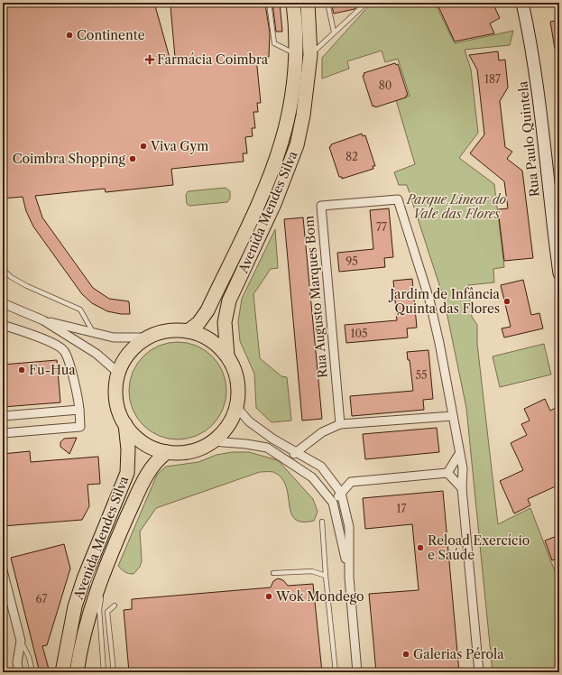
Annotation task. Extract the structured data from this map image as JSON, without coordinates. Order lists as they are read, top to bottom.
{
  "streets": {
    "main road": ["Avenida Mendes Silva"],
    "street": ["Rua Paulo Quintela", "Rua Augusto Marques Bom"]
  },
  "parks": ["Parque Linear do Vale das Flores"],
  "places": {
    "other": [
      "Continente",
      "Viva Gym",
      "Coimbra Shopping",
      "Jardim de Infância Quinta das Flores",
      "Fu-Hua",
      "Reload Exercício e Saúde",
      "Wok Mondego",
      "Galerias Pérola"
    ],
    "health": ["Farmácia Coimbra"]
  },
  "house_numbers": [
    "187",
    "80",
    "82",
    "77",
    "95",
    "105",
    "55",
    "17",
    "67"
  ]
}
